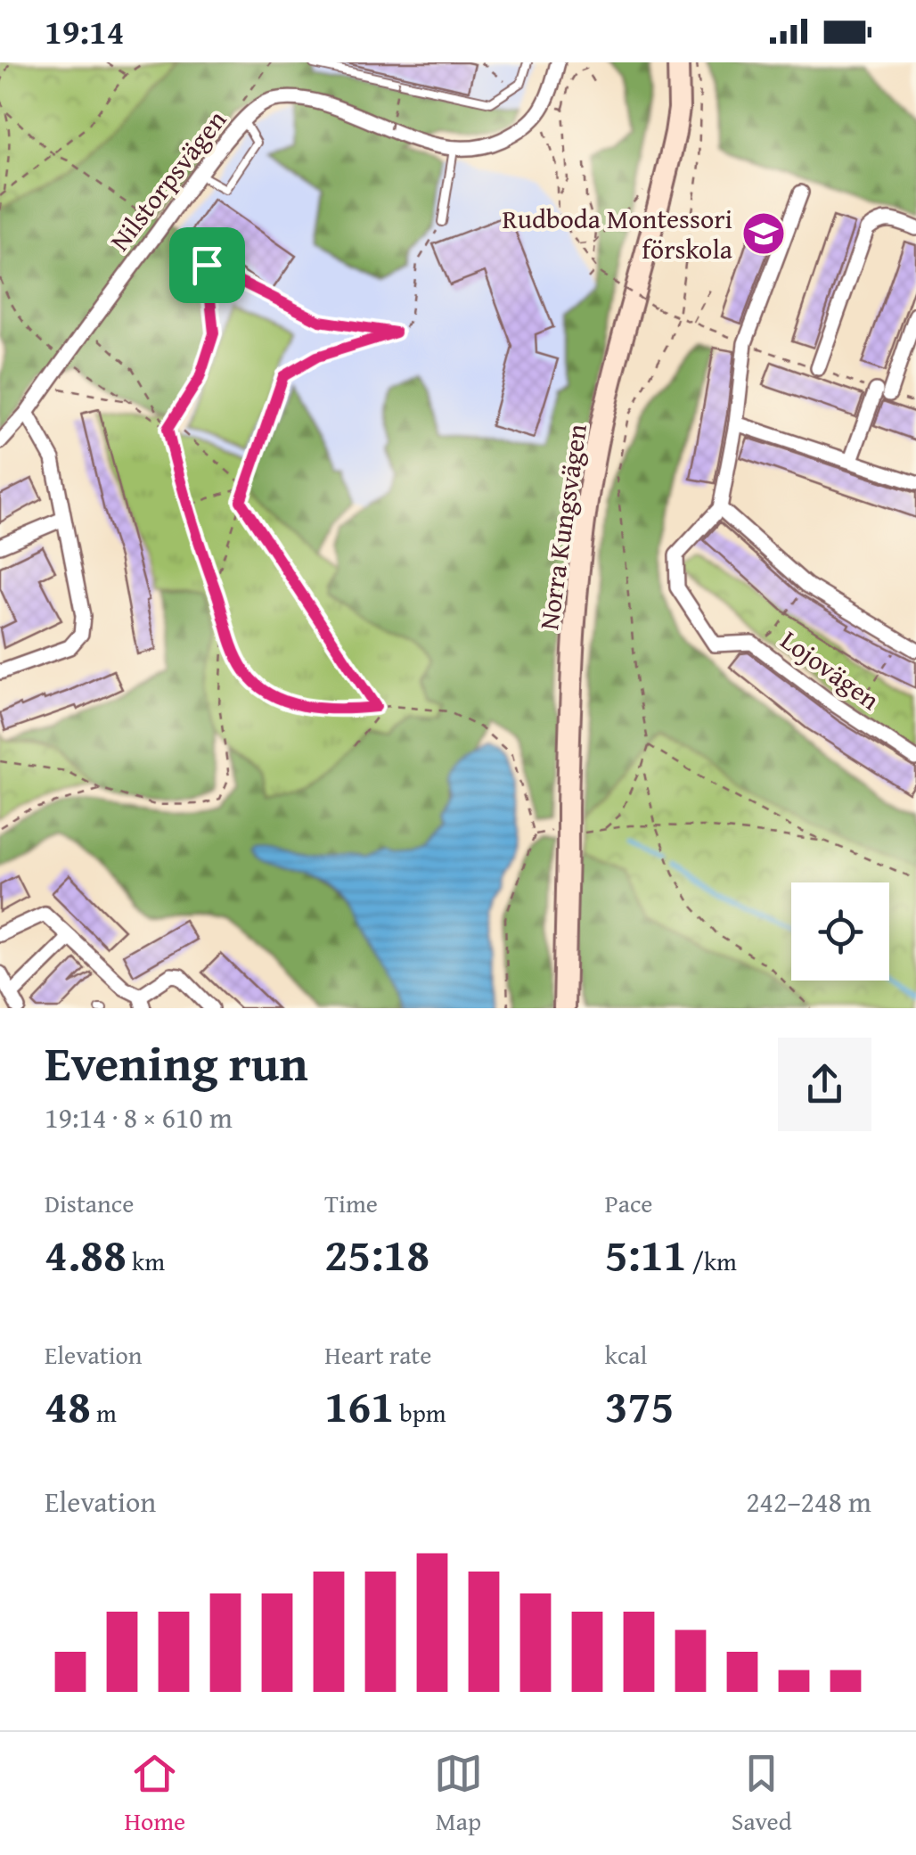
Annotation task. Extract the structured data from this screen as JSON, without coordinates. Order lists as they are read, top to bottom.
{
  "streets": {
    "main road": ["Norra Kungsvägen"],
    "street": ["Nilstorpsvägen", "Lojovägen"]
  },
  "places": {
    "school or university": ["Rudboda Montessori förskola"]
  },
  "page": {
    "status": "19:14",
    "heading": ["Evening run", "19:14 · 8 × 610 m"],
    "stats": [
      ["Distance", "4.88 km"],
      ["Time", "25:18"],
      ["Pace", "5:11 /km"],
      ["Elevation", "48 m"],
      ["Heart rate", "161 bpm"],
      ["kcal", "375"]
    ],
    "chart": ["Elevation", "242–248 m"],
    "tabs": ["Home", "Map", "Saved"]
  }
}
